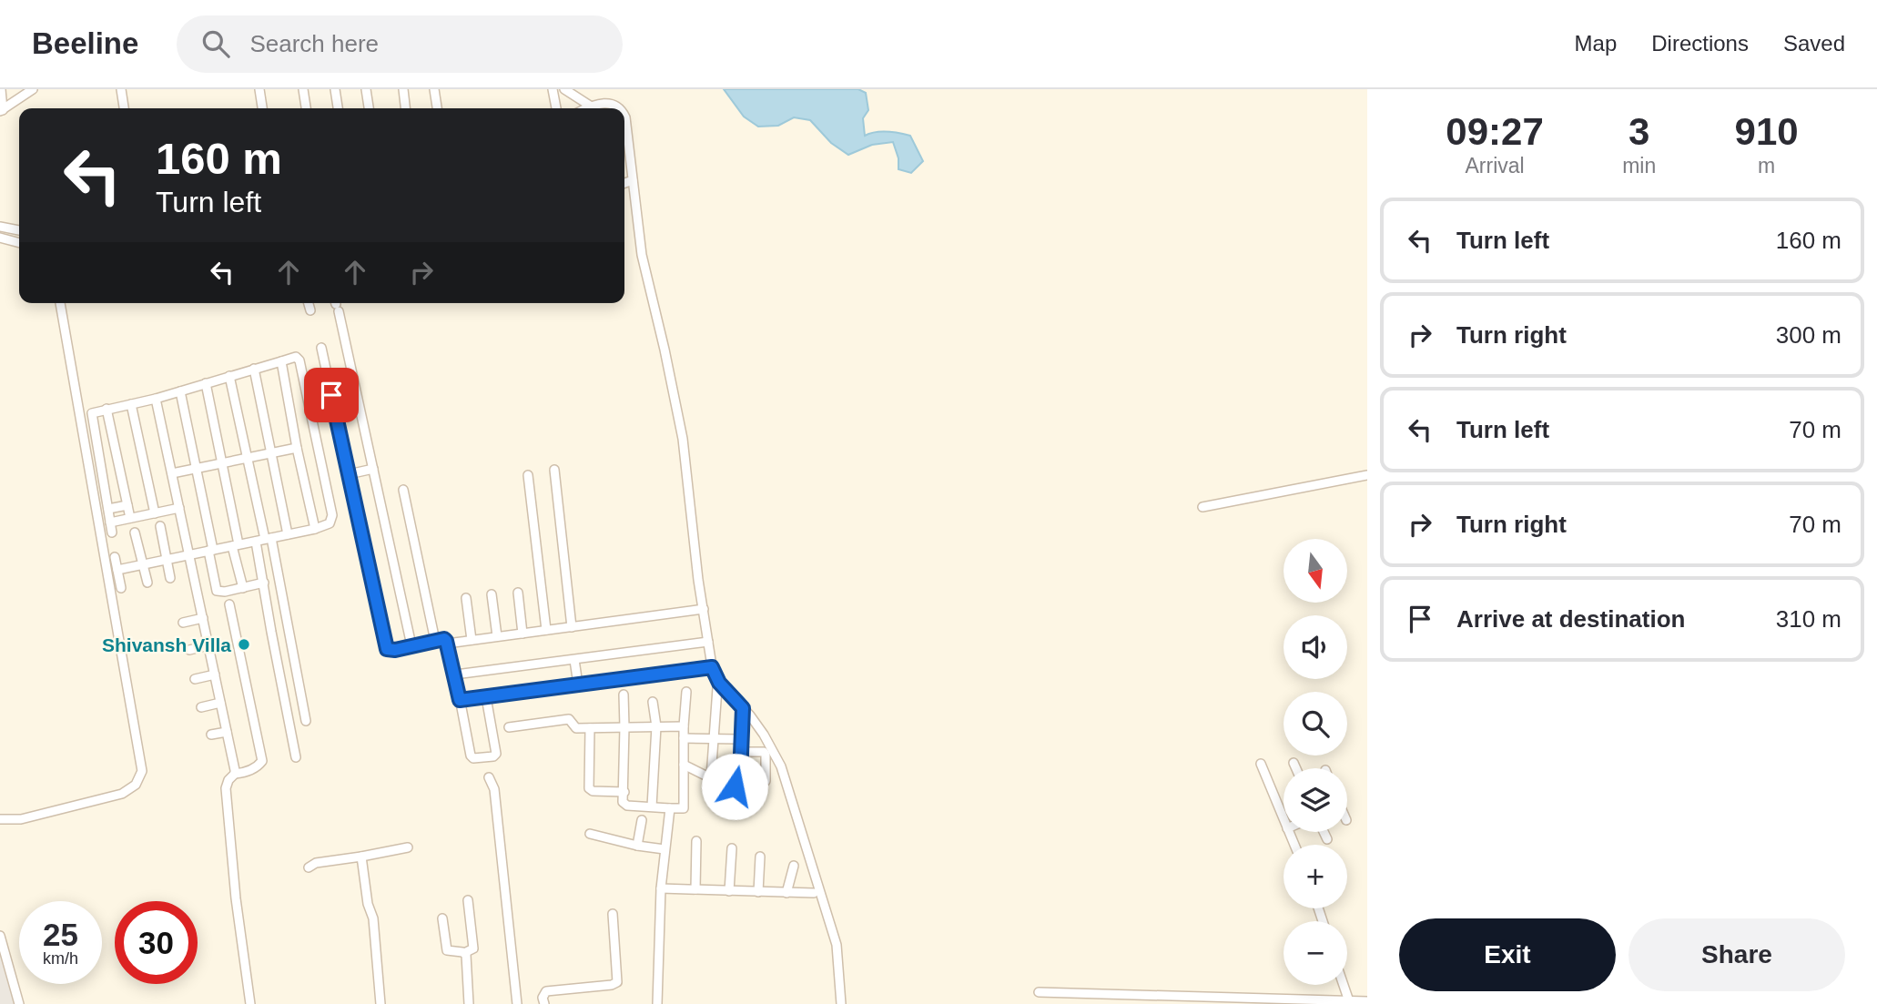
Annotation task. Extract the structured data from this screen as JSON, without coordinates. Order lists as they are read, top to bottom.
{
  "places": ["Shivansh Villa"],
  "north": "bottom",
  "page": {
    "header": "Beeline",
    "search": "Search here",
    "nav": ["Map", "Directions", "Saved"],
    "eta": [
      "09:27",
      "Arrival",
      "3",
      "min",
      "910",
      "m"
    ],
    "turn": ["160 m", "Turn left"],
    "list": [
      {
        "name": "Turn left",
        "value": "160 m"
      },
      {
        "name": "Turn right",
        "value": "300 m"
      },
      {
        "name": "Turn left",
        "value": "70 m"
      },
      {
        "name": "Turn right",
        "value": "70 m"
      },
      {
        "name": "Arrive at destination",
        "value": "310 m"
      }
    ],
    "map_buttons": ["+", "−"],
    "speed": "25 km/h",
    "limit": "30",
    "buttons": ["Exit", "Share"]
  }
}
